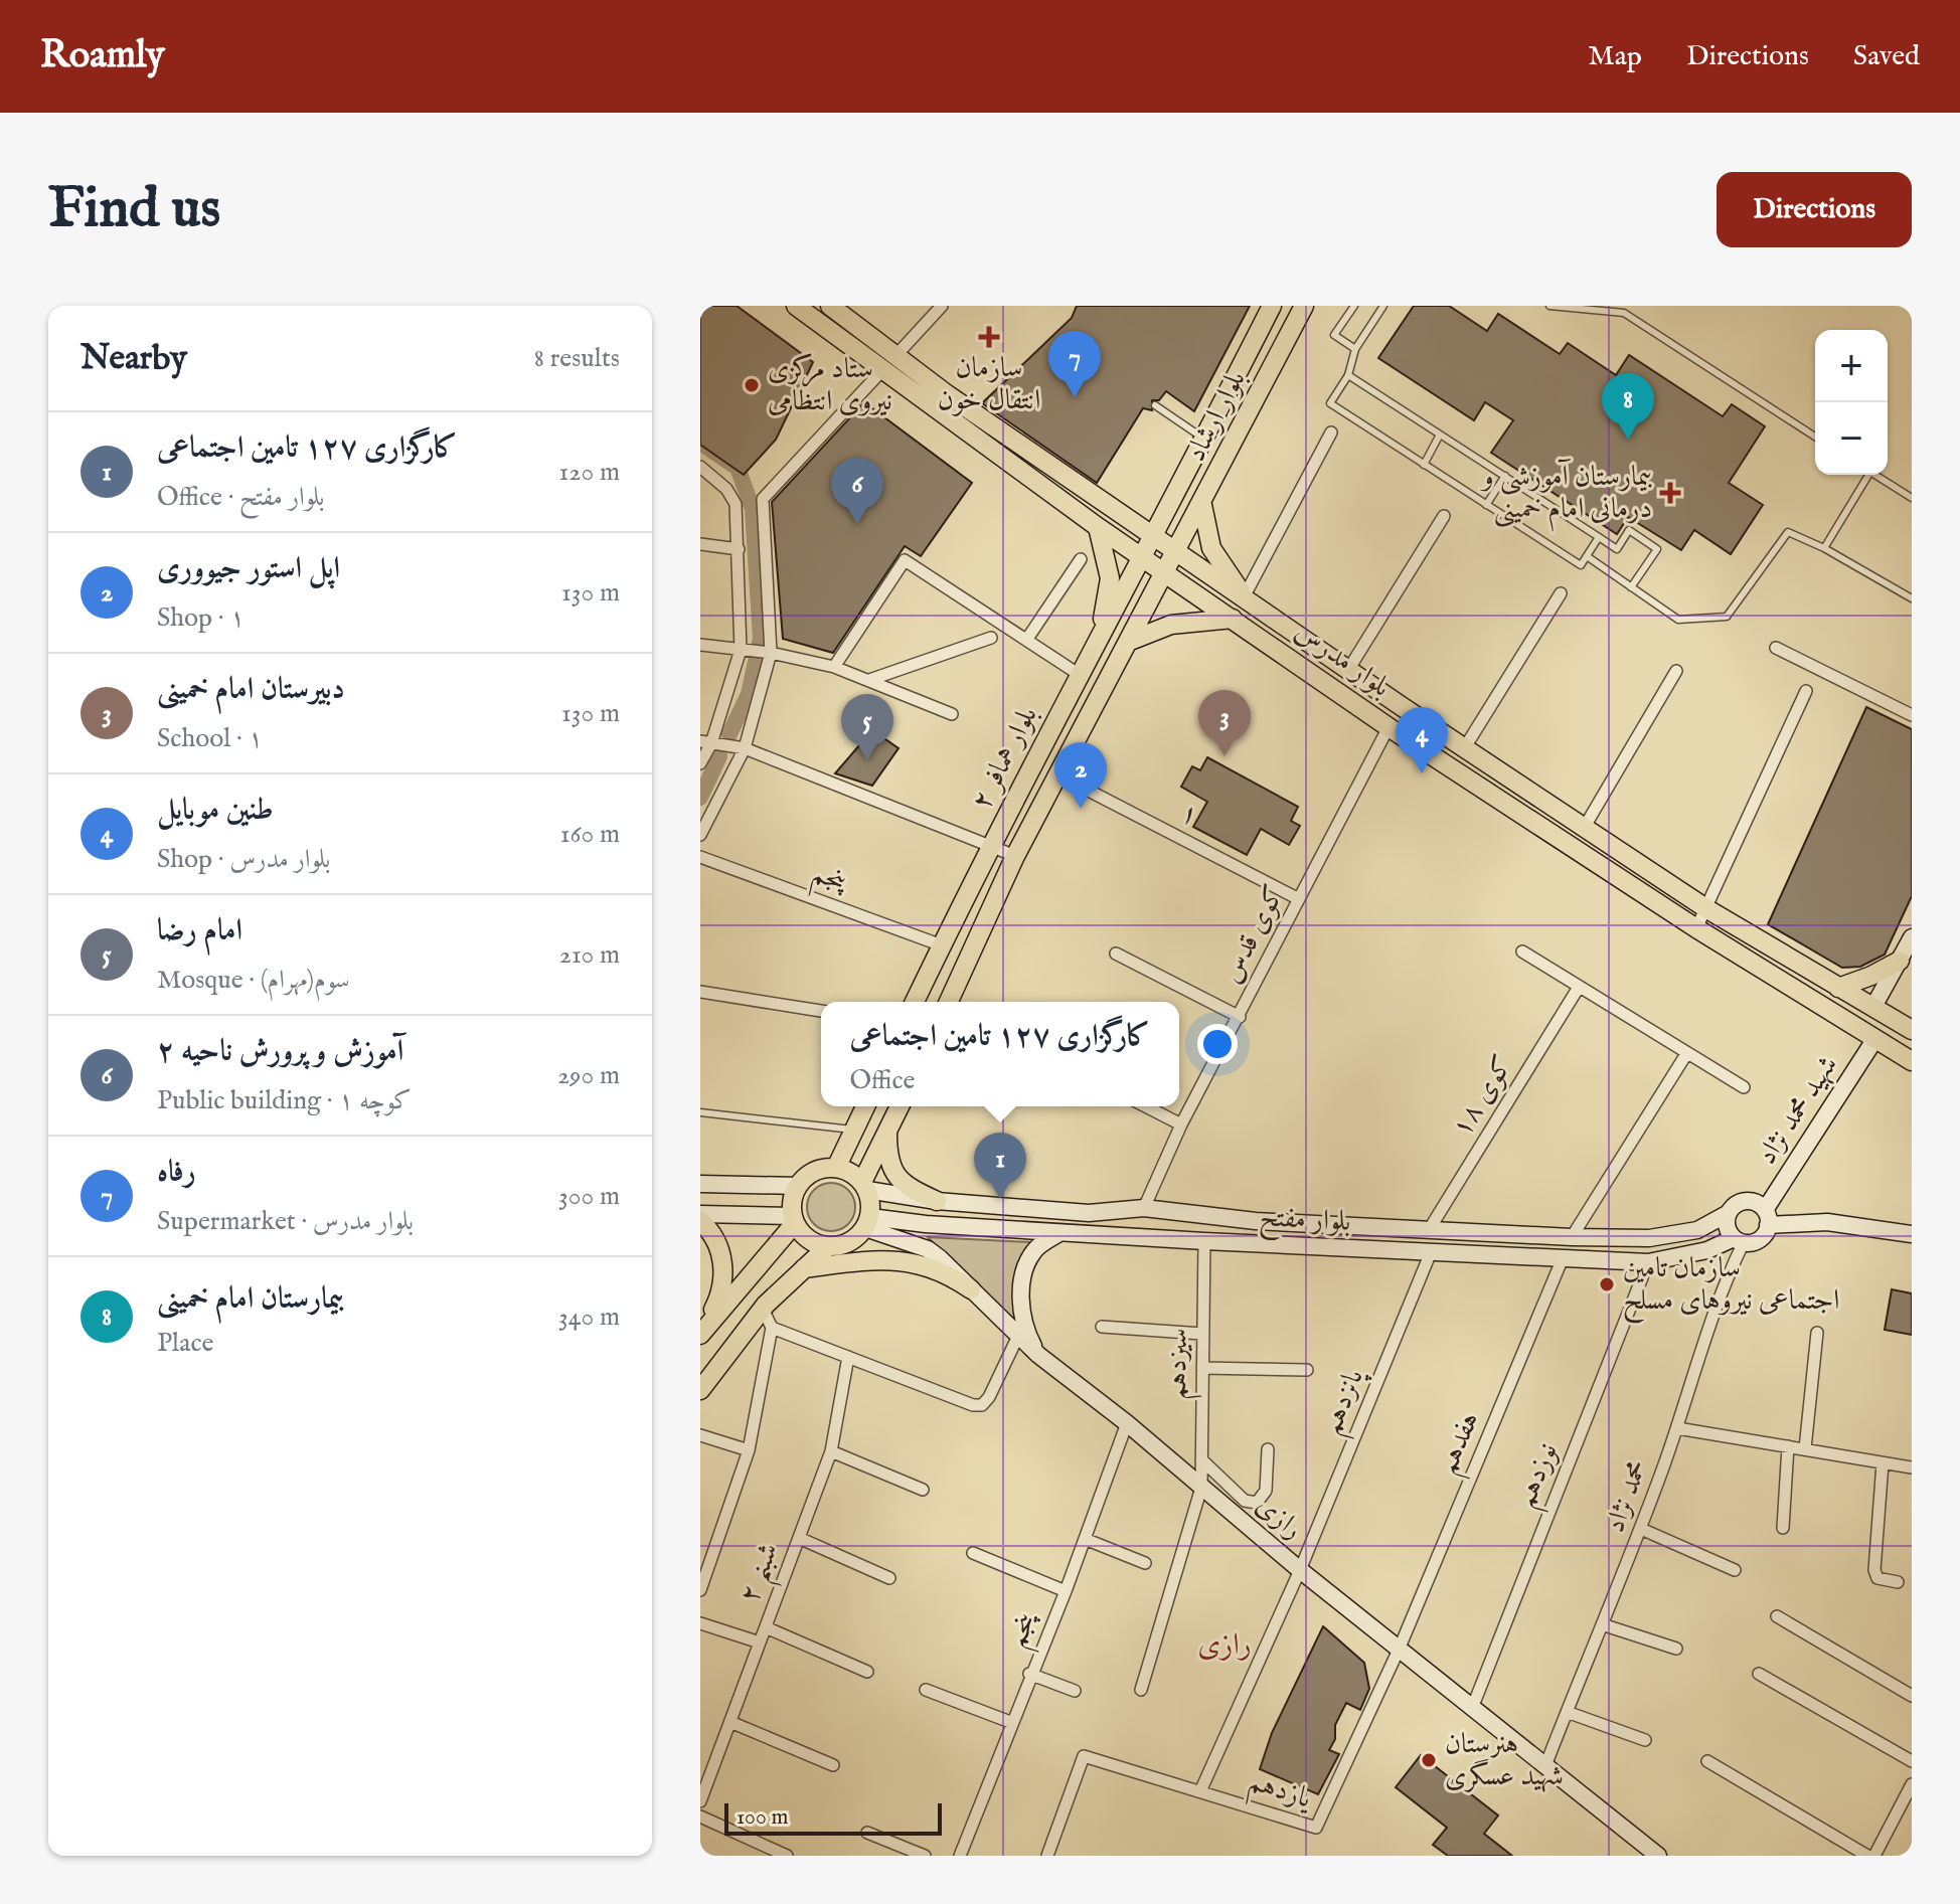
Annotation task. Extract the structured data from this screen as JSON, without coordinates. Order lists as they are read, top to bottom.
{
  "streets": {
    "main road": ["بلوار ارشاد", "بلوار مدرس", "بلوار همافر ۲"],
    "street": [
      "۱",
      "پنجم",
      "کوی قدس",
      "کوی ۱۸",
      "شهید محمد نژاد",
      "بلوار مفتح",
      "سیزدهم",
      "پانزدهم",
      "هفدهم",
      "نوزدهم",
      "محمد نژاد",
      "رازی",
      "شبنم ۲",
      "یازدهم"
    ]
  },
  "crossings": [
    ["بلوار ارشاد", "بلوار مدرس"],
    ["بلوار ارشاد", "بلوار همافر ۲"],
    ["بلوار مدرس", "بلوار همافر ۲"],
    ["بلوار مدرس", "کوی قدس"],
    ["بلوار مدرس", "شهید محمد نژاد"],
    ["بلوار همافر ۲", "۱"],
    ["بلوار همافر ۲", "پنجم"],
    ["۱", "کوی قدس"],
    ["پنجم", "رازی"],
    ["کوی قدس", "بلوار مفتح"],
    ["کوی ۱۸", "بلوار مفتح"],
    ["شهید محمد نژاد", "بلوار مفتح"],
    ["شهید محمد نژاد", "محمد نژاد"],
    ["بلوار مفتح", "سیزدهم"],
    ["بلوار مفتح", "پانزدهم"],
    ["بلوار مفتح", "هفدهم"],
    ["بلوار مفتح", "نوزدهم"],
    ["بلوار مفتح", "محمد نژاد"],
    ["بلوار مفتح", "رازی"],
    ["سیزدهم", "رازی"],
    ["پانزدهم", "رازی"],
    ["پانزدهم", "یازدهم"],
    ["هفدهم", "رازی"],
    ["هفدهم", "یازدهم"],
    ["نوزدهم", "رازی"],
    ["محمد نژاد", "رازی"],
    ["رازی", "یازدهم"]
  ],
  "districts": ["رازی"],
  "places": {
    "health": ["سازمان انتقال خون", "بیمارستان آموزشی و درمانی امام خمینی"],
    "other": ["ستاد مرکزی نیروی انتظامی", "سازمان تامین اجتماعی نیروهای مسلح", "هنرستان شهید عسگری"]
  },
  "scale_bar": "100 m",
  "page": {
    "header": "Roamly",
    "nav": ["Map", "Directions", "Saved"],
    "buttons": "Directions",
    "title": "Find us",
    "heading": ["Nearby", "8 results"],
    "map_buttons": ["+", "−"],
    "pins": [
      "7",
      "8",
      "6",
      "3",
      "5",
      "4",
      "2",
      "1"
    ],
    "list": [
      {
        "mark": "1",
        "name": "کارگزاری ۱۲۷ تامین اجتماعی",
        "note": "Office · بلوار مفتح",
        "value": "120 m"
      },
      {
        "mark": "2",
        "name": "اپل استور جيووری",
        "note": "Shop · ۱",
        "value": "130 m"
      },
      {
        "mark": "3",
        "name": "دبیرستان امام خمینی",
        "note": "School · ۱",
        "value": "130 m"
      },
      {
        "mark": "4",
        "name": "طنین موبایل",
        "note": "Shop · بلوار مدرس",
        "value": "160 m"
      },
      {
        "mark": "5",
        "name": "امام رضا",
        "note": "Mosque · سوم(مهرام)",
        "value": "210 m"
      },
      {
        "mark": "6",
        "name": "آموزش و پرورش ناحیه ۲",
        "note": "Public building · کوچه ۱",
        "value": "290 m"
      },
      {
        "mark": "7",
        "name": "رفاه",
        "note": "Supermarket · بلوار مدرس",
        "value": "300 m"
      },
      {
        "mark": "8",
        "name": "بیمارستان امام خمینی",
        "note": "Place",
        "value": "340 m"
      }
    ],
    "popup": ["کارگزاری ۱۲۷ تامین اجتماعی", "Office"],
    "scale": "100 m"
  }
}
